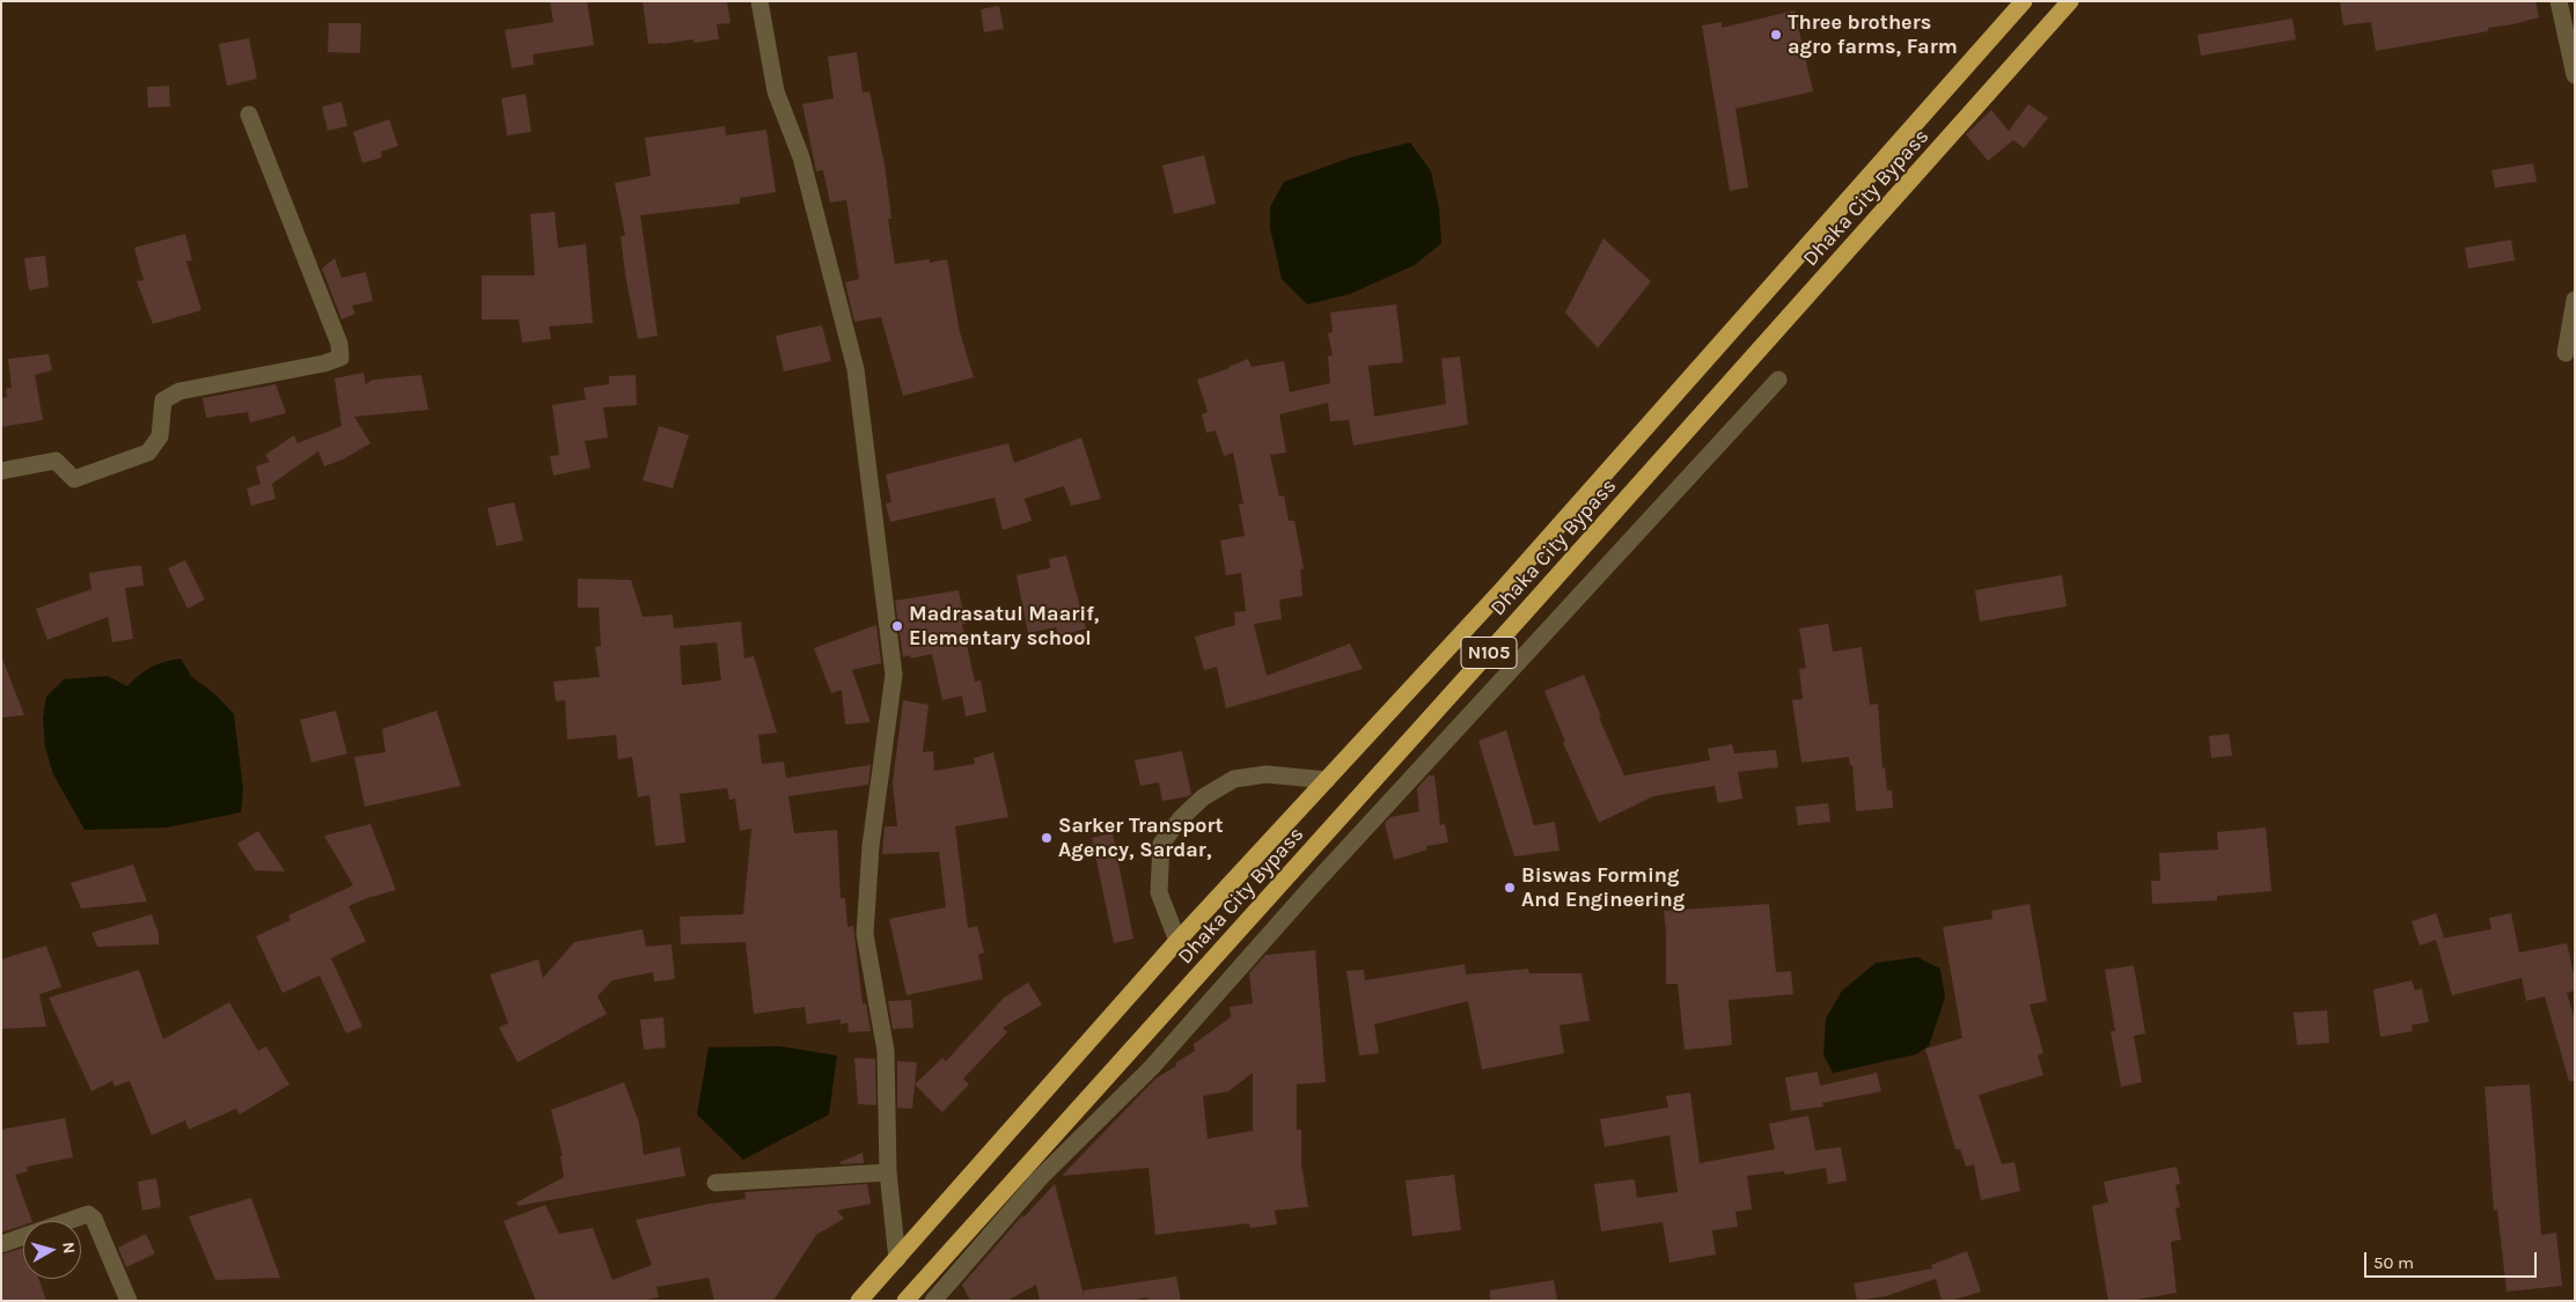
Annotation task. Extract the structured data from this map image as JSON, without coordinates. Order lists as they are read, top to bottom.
{
  "streets": {
    "highway": ["Dhaka City Bypass", "N105"]
  },
  "places": [
    "Three brothers agro farms, Farm",
    "Madrasatul Maarif, Elementary school",
    "Sarker Transport Agency, Sardar,",
    "Biswas Forming And Engineering"
  ],
  "scale_bar": "50 m",
  "north": "right"
}
